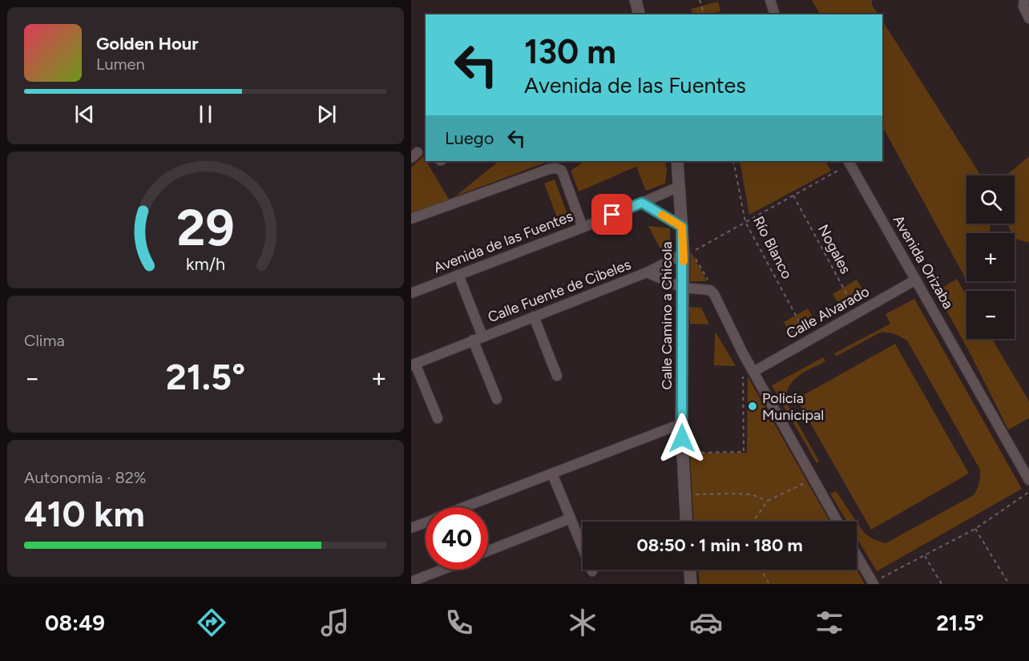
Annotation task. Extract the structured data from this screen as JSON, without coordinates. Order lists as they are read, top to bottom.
{
  "streets": {
    "street": [
      "Avenida de las Fuentes",
      "Avenida Orizaba",
      "Calle Fuente de Cibeles",
      "Calle Alvarado",
      "Calle Camino a Chicola"
    ],
    "path": ["Río Blanco", "Nogales"]
  },
  "crossings": [
    ["Avenida de las Fuentes", "Calle Camino a Chicola"],
    ["Río Blanco", "Calle Alvarado"],
    ["Nogales", "Calle Alvarado"],
    ["Avenida Orizaba", "Calle Alvarado"],
    ["Calle Fuente de Cibeles", "Calle Camino a Chicola"]
  ],
  "places": ["Policía Municipal"],
  "page": {
    "turn": ["130 m", "Avenida de las Fuentes"],
    "song": ["Golden Hour", "Lumen"],
    "then": "Luego",
    "map_buttons": ["+", "−"],
    "tile": [
      "Clima",
      ["Autonomía · 82%", "410 km"]
    ],
    "heat": ["−", "21.5°", "+"],
    "limit": "40",
    "trip": "08:50 · 1 min · 180 m",
    "tabs": ["08:49", "21.5°"],
    "gauge": ["29", "km/h"]
  }
}
